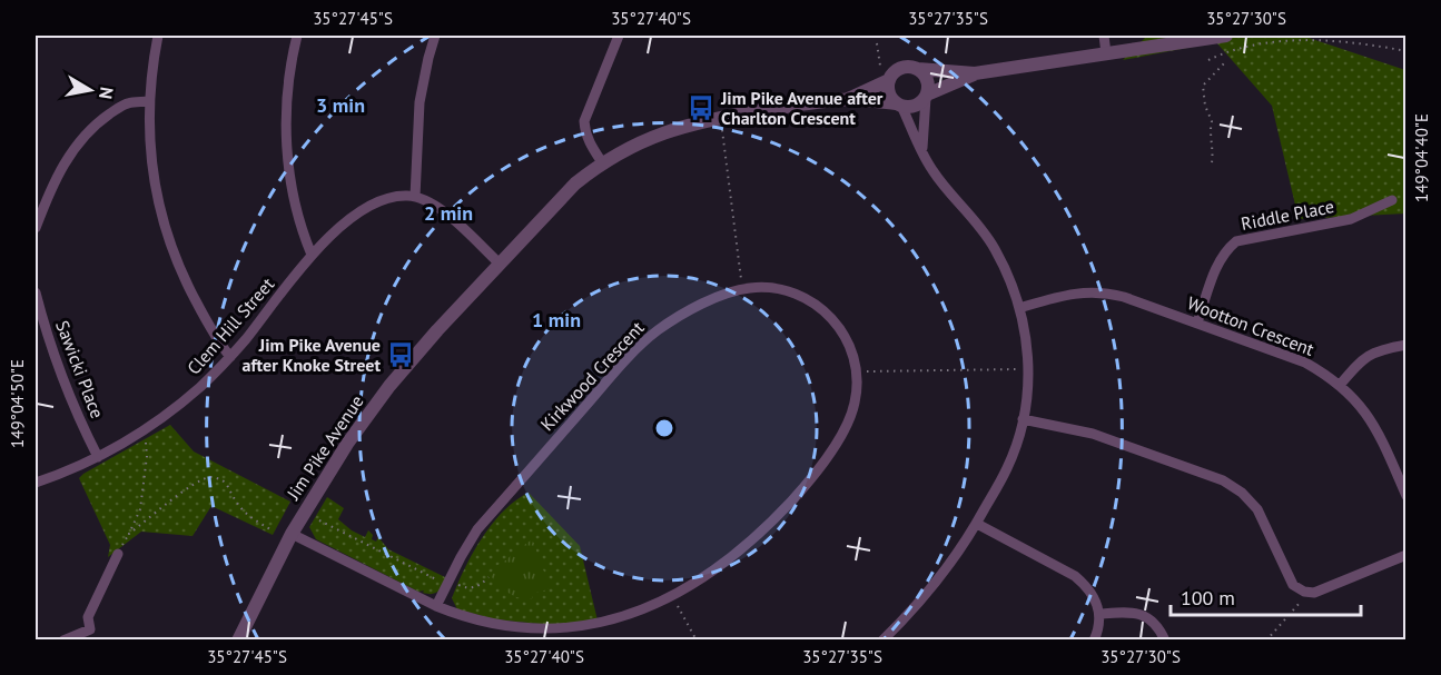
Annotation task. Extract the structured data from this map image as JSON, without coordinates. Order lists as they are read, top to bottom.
{
  "streets": {
    "street": [
      "Riddle Place",
      "Clem Hill Street",
      "Wootton Crescent",
      "Sawicki Place",
      "Kirkwood Crescent",
      "Jim Pike Avenue"
    ]
  },
  "crossings": [
    ["Riddle Place", "Wootton Crescent"],
    ["Clem Hill Street", "Sawicki Place"],
    ["Kirkwood Crescent", "Jim Pike Avenue"]
  ],
  "places": {
    "bus stop": ["Jim Pike Avenue after Charlton Crescent", "Jim Pike Avenue after Knoke Street"]
  },
  "scale_bar": "100 m",
  "north": "right",
  "coordinates": [
    "35°27'45\"S",
    "35°27'40\"S",
    "35°27'35\"S",
    "35°27'30\"S",
    "149°04'40\"E",
    "149°04'50\"E"
  ],
  "rings": ["3 min", "2 min", "1 min"]
}
